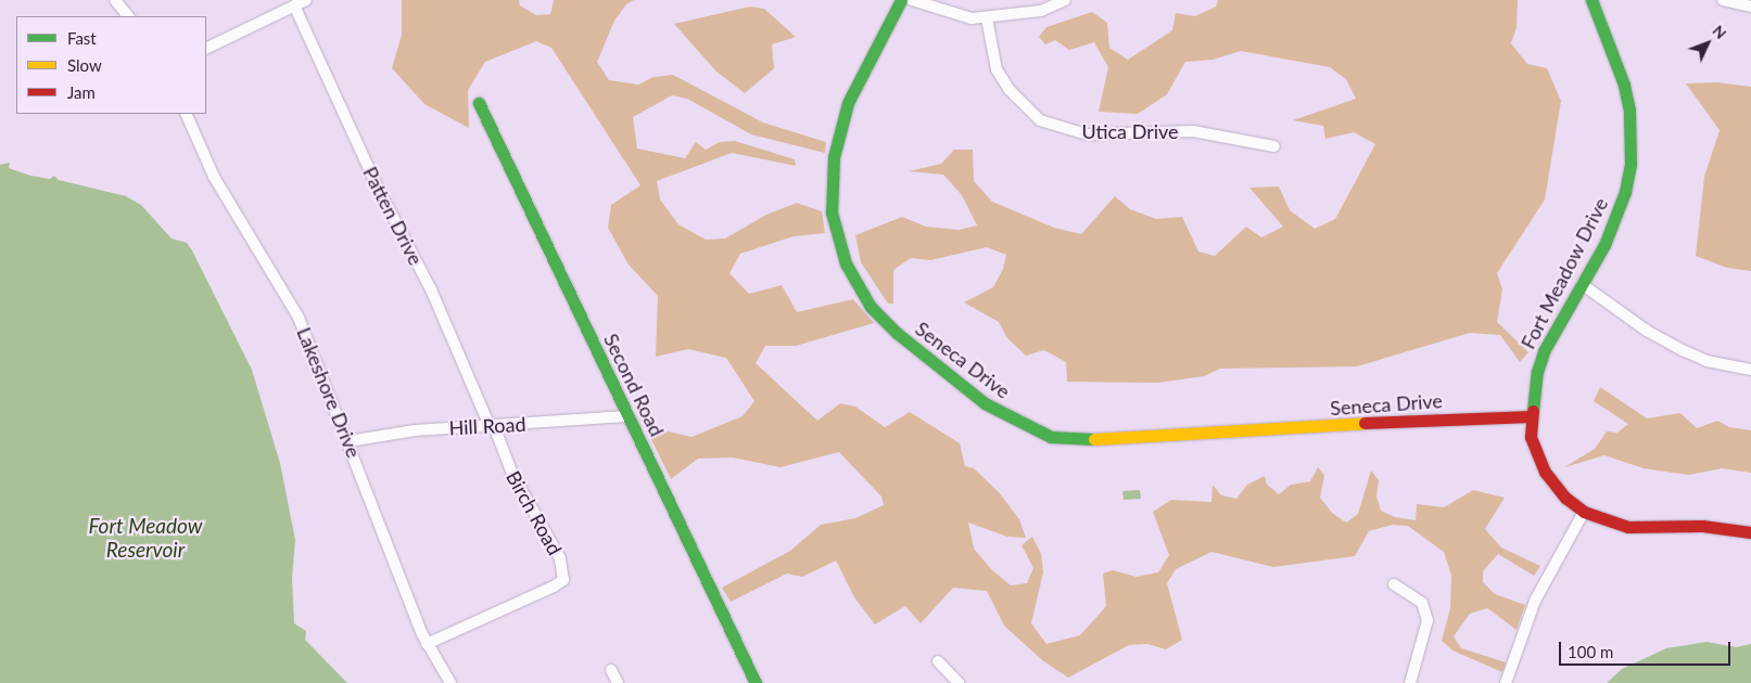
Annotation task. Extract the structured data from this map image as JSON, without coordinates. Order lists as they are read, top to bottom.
{
  "streets": {
    "street": [
      "Utica Drive",
      "Patten Drive",
      "Fort Meadow Drive",
      "Seneca Drive",
      "Second Road",
      "Lakeshore Drive",
      "Hill Road",
      "Birch Road"
    ]
  },
  "crossings": [
    ["Patten Drive", "Hill Road"],
    ["Patten Drive", "Birch Road"],
    ["Fort Meadow Drive", "Seneca Drive"],
    ["Second Road", "Hill Road"],
    ["Lakeshore Drive", "Hill Road"],
    ["Lakeshore Drive", "Birch Road"],
    ["Hill Road", "Birch Road"]
  ],
  "water": ["Fort Meadow Reservoir"],
  "legend": ["Fast", "Slow", "Jam"],
  "scale_bar": "100 m",
  "north": "top right"
}
